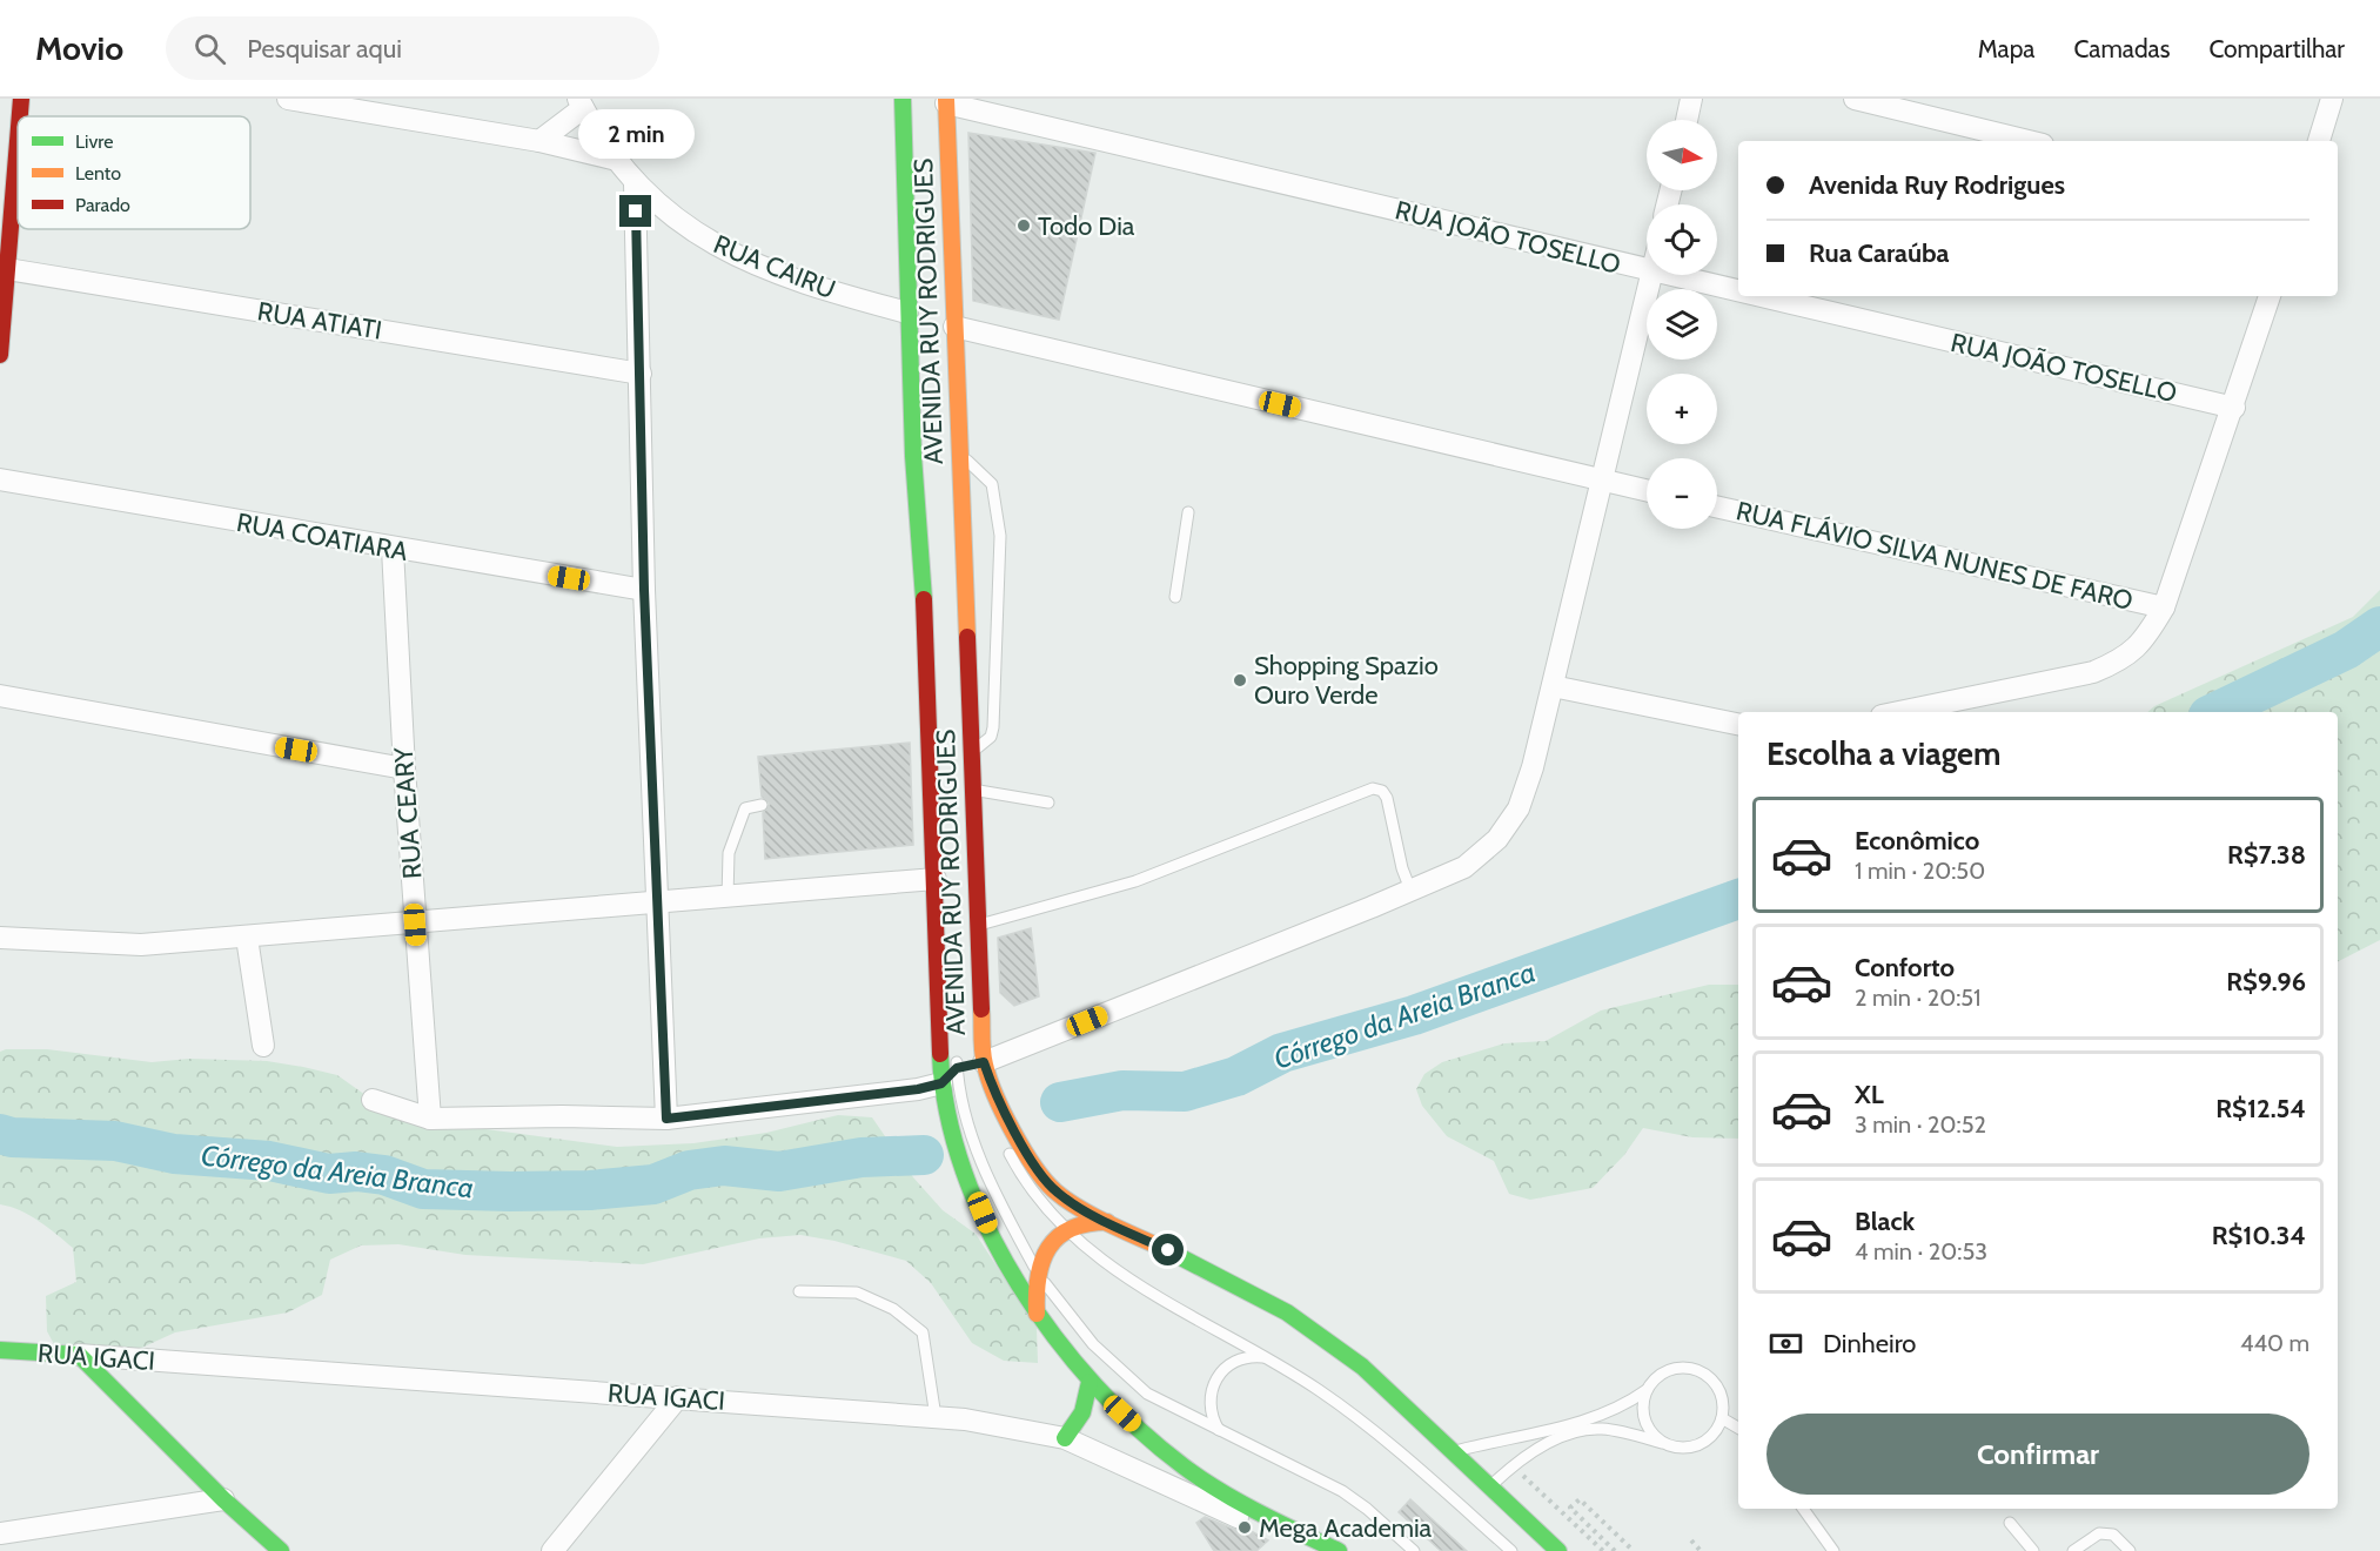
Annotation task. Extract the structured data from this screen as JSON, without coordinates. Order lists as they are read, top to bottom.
{
  "streets": {
    "main road": ["AVENIDA RUY RODRIGUES", "RUA IGACI"],
    "street": [
      "RUA JOÃO TOSELLO",
      "RUA CAIRU",
      "RUA ATIATI",
      "RUA COATIARA",
      "RUA FLÁVIO SILVA NUNES DE FARO",
      "RUA CEARY"
    ]
  },
  "crossings": [
    ["RUA JOÃO TOSELLO", "AVENIDA RUY RODRIGUES"],
    ["RUA CAIRU", "AVENIDA RUY RODRIGUES"],
    ["AVENIDA RUY RODRIGUES", "RUA IGACI"],
    ["RUA COATIARA", "RUA CEARY"]
  ],
  "water": ["Córrego da Areia Branca"],
  "places": ["Todo Dia", "Shopping Spazio Ouro Verde", "Mega Academia"],
  "legend": ["Livre", "Lento", "Parado"],
  "north": "right",
  "page": {
    "header": "Movio",
    "search": "Pesquisar aqui",
    "nav": ["Mapa", "Camadas", "Compartilhar"],
    "bubble": "2 min",
    "map_buttons": ["+", "−"],
    "banner": ["Avenida Ruy Rodrigues", "Rua Caraúba"],
    "heading": "Escolha a viagem",
    "list": [
      {
        "name": "Econômico",
        "note": "1 min · 20:50",
        "value": "R$7.38"
      },
      {
        "name": "Conforto",
        "note": "2 min · 20:51",
        "value": "R$9.96"
      },
      {
        "name": "XL",
        "note": "3 min · 20:52",
        "value": "R$12.54"
      },
      {
        "name": "Black",
        "note": "4 min · 20:53",
        "value": "R$10.34"
      }
    ],
    "pay": ["Dinheiro", "440 m"],
    "buttons": "Confirmar"
  }
}
